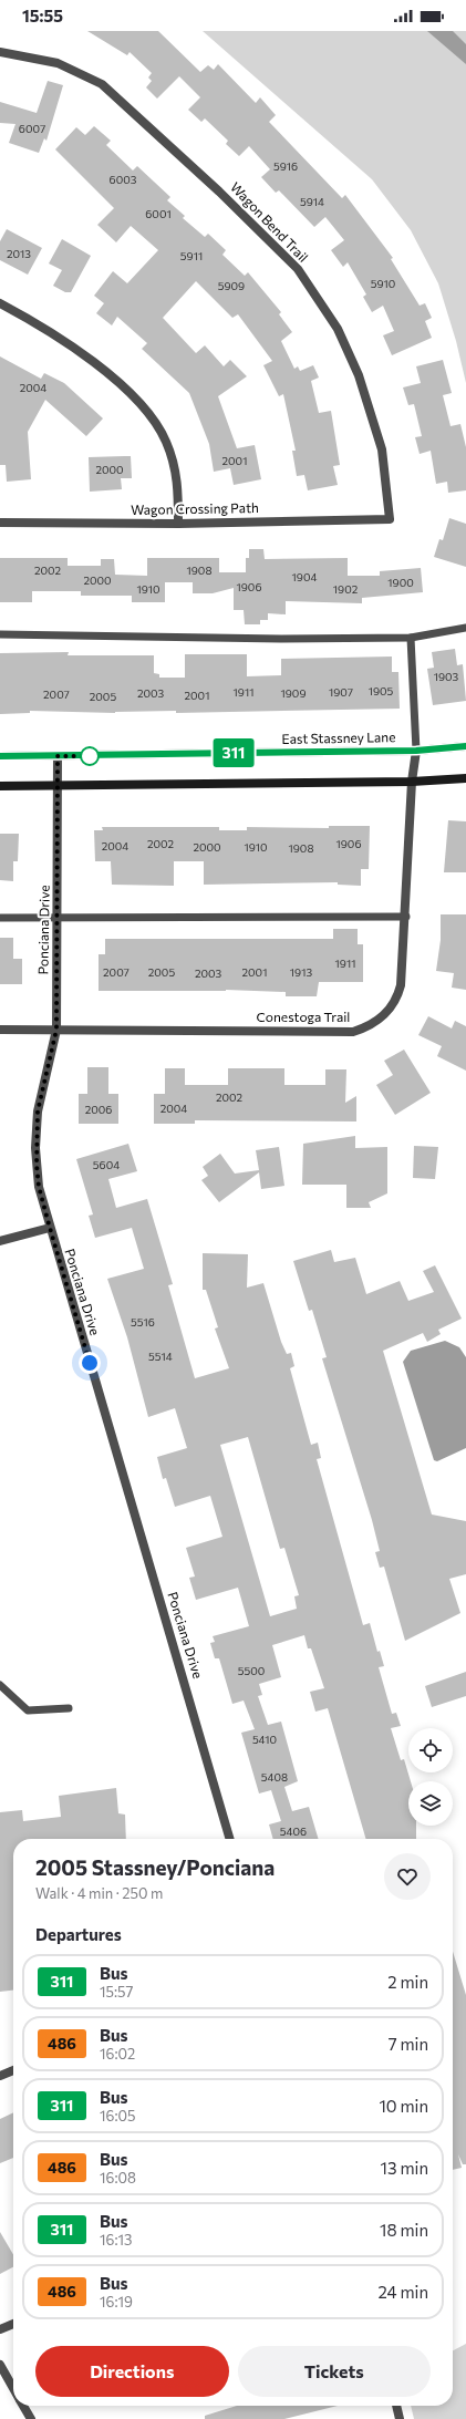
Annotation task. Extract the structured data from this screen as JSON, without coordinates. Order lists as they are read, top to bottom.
{
  "streets": {
    "main road": ["East Stassney Lane"],
    "street": [
      "Wagon Bend Trail",
      "Wagon Crossing Path",
      "Ponciana Drive",
      "Conestoga Trail"
    ]
  },
  "crossings": [
    ["Wagon Bend Trail", "Wagon Crossing Path"],
    ["East Stassney Lane", "Ponciana Drive"],
    ["East Stassney Lane", "Conestoga Trail"],
    ["Ponciana Drive", "Conestoga Trail"]
  ],
  "lines": ["bus line 311"],
  "house_numbers": [
    "6007",
    "5916",
    "6003",
    "5914",
    "6001",
    "2013",
    "5911",
    "5910",
    "5909",
    "2004",
    "2001",
    "2000",
    "2002",
    "1908",
    "1904",
    "2000",
    "1900",
    "1906",
    "1910",
    "1902",
    "1903",
    "1905",
    "1911",
    "1907",
    "2003",
    "1909",
    "2007",
    "2001",
    "2005",
    "2002",
    "1906",
    "2004",
    "2000",
    "1910",
    "1908",
    "1911",
    "2007",
    "2005",
    "2001",
    "1913",
    "2003",
    "2002",
    "2004",
    "2006",
    "5604",
    "5516",
    "5514",
    "5500",
    "5410",
    "5408",
    "5406"
  ],
  "page": {
    "status": "15:55",
    "on_map": "311",
    "heading": [
      ["2005 Stassney/Ponciana", "Walk · 4 min · 250 m"],
      "Departures"
    ],
    "list": [
      {
        "mark": "311",
        "name": "Bus",
        "note": "15:57",
        "value": "2 min"
      },
      {
        "mark": "486",
        "name": "Bus",
        "note": "16:02",
        "value": "7 min"
      },
      {
        "mark": "311",
        "name": "Bus",
        "note": "16:05",
        "value": "10 min"
      },
      {
        "mark": "486",
        "name": "Bus",
        "note": "16:08",
        "value": "13 min"
      },
      {
        "mark": "311",
        "name": "Bus",
        "note": "16:13",
        "value": "18 min"
      },
      {
        "mark": "486",
        "name": "Bus",
        "note": "16:19",
        "value": "24 min"
      }
    ],
    "buttons": ["Directions", "Tickets"]
  }
}
